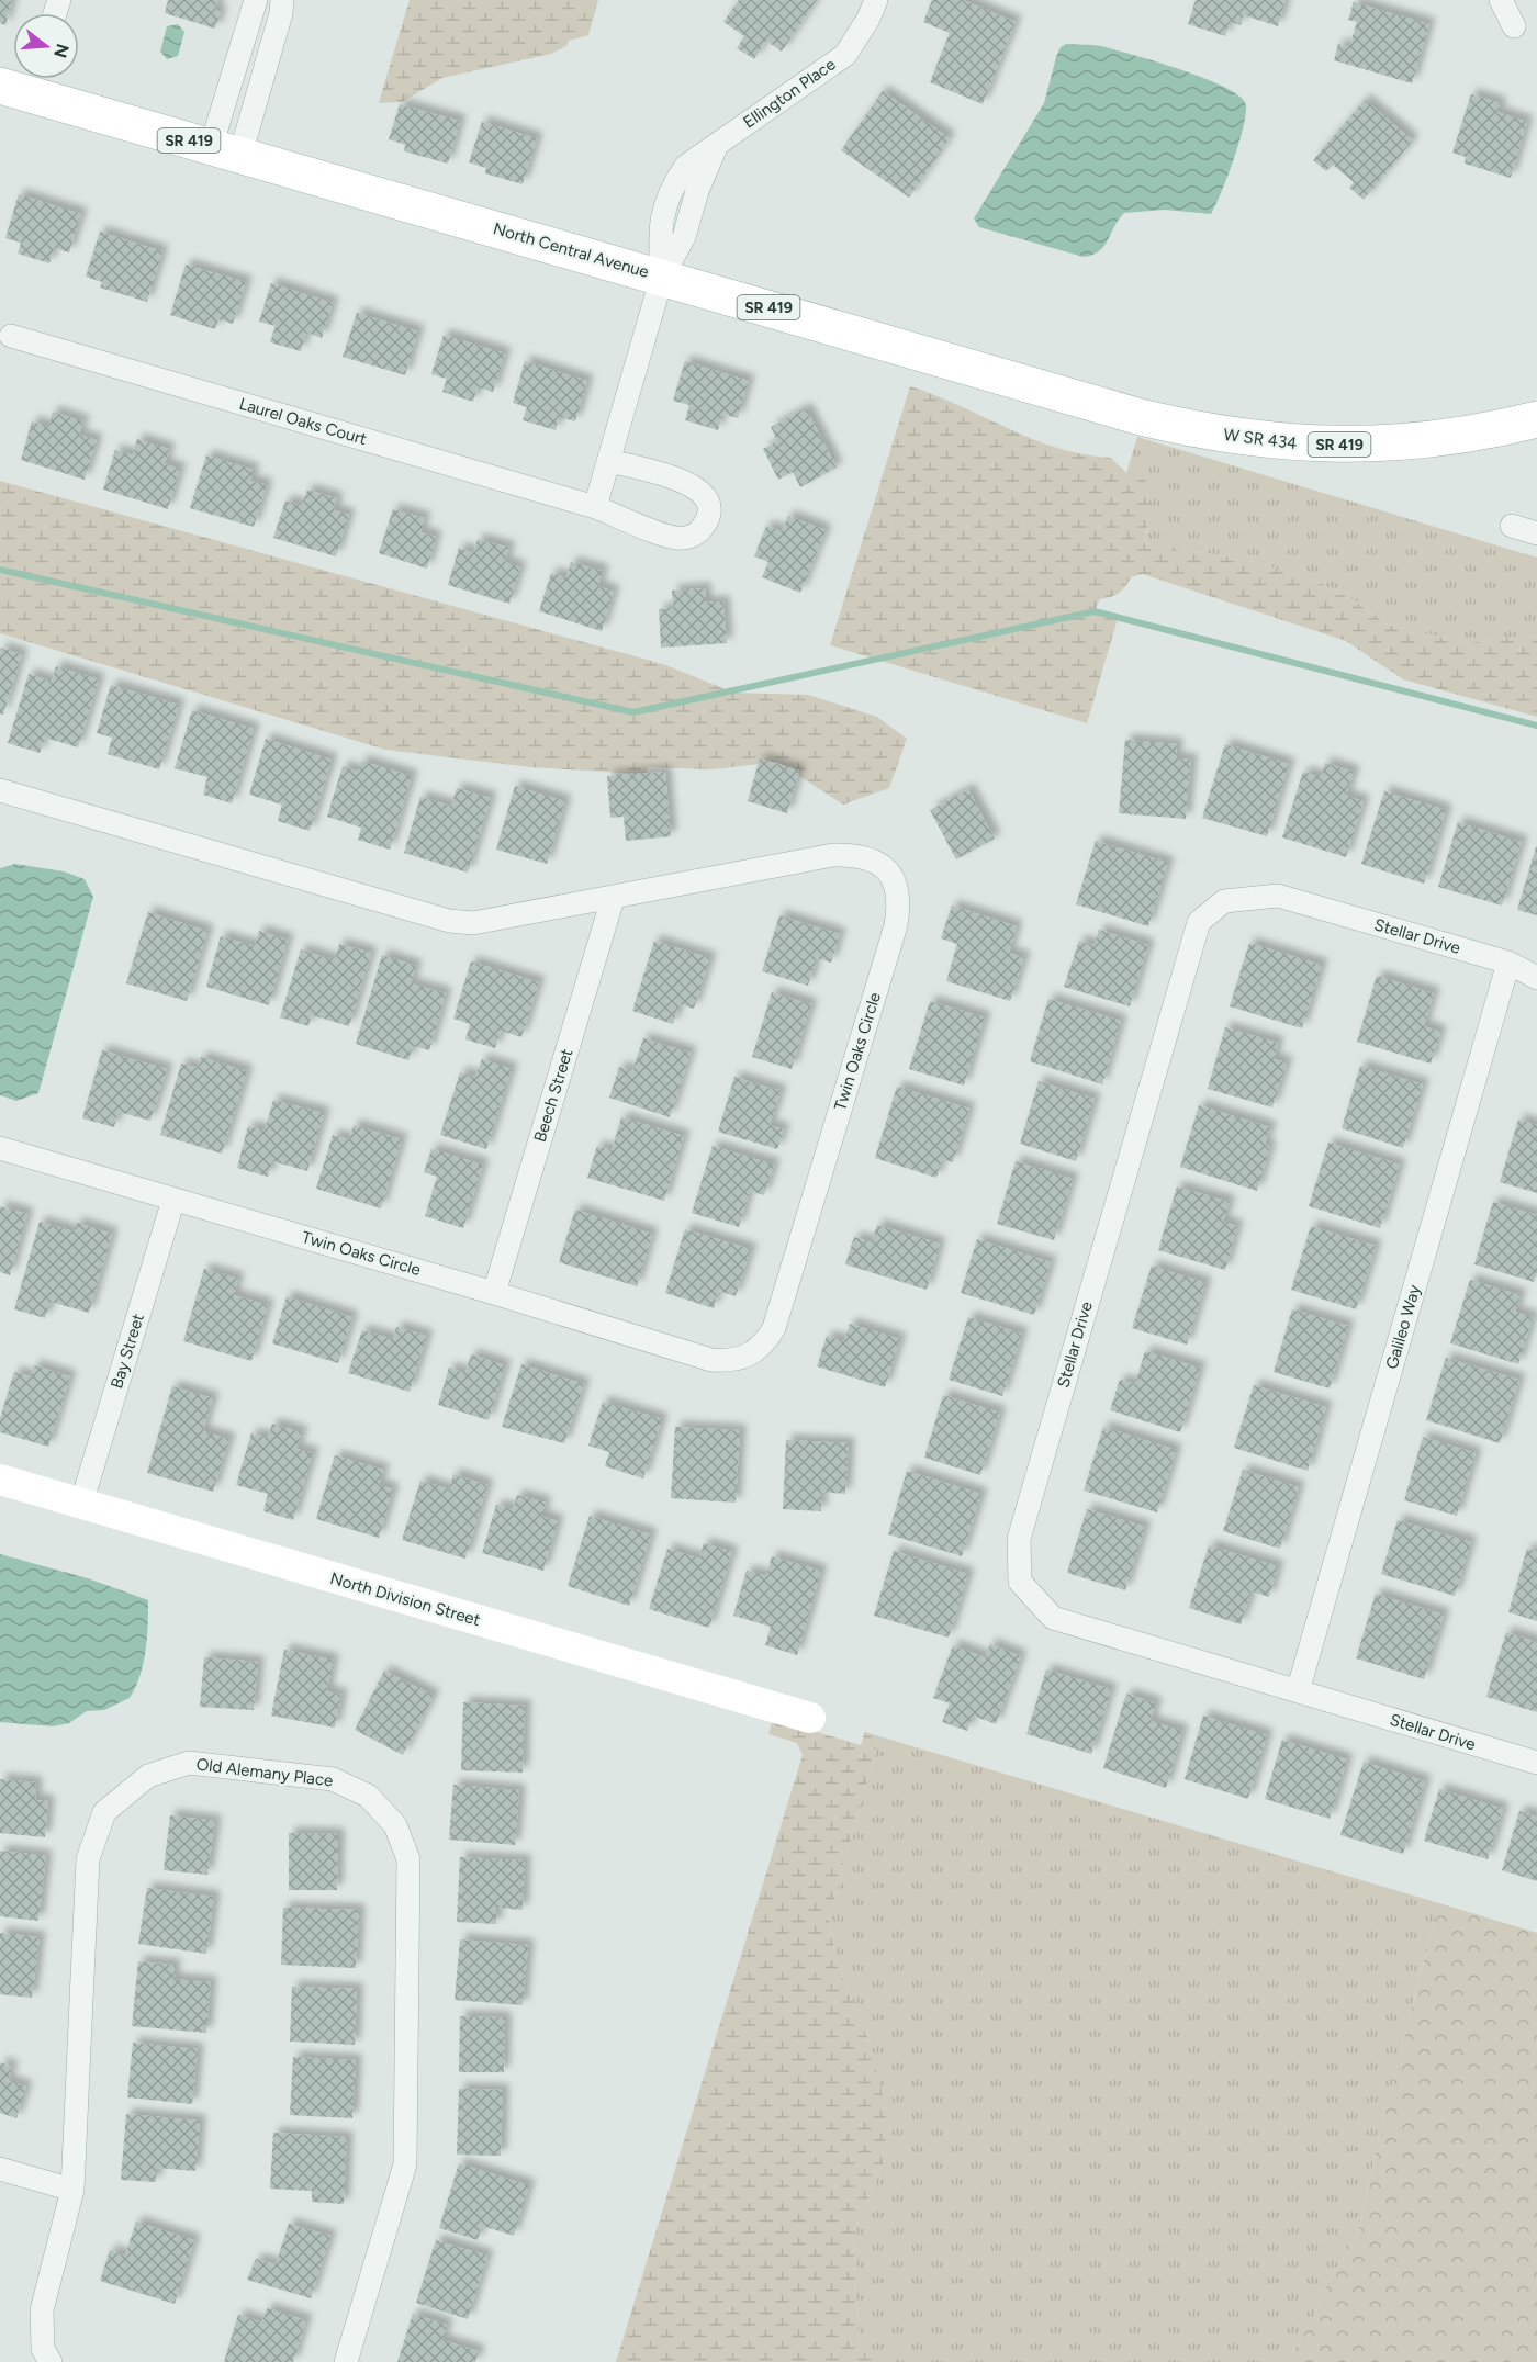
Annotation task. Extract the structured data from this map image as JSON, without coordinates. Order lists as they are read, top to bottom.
{
  "streets": {
    "main road": ["SR 419", "North Central Avenue", "W SR 434"],
    "street": [
      "Ellington Place",
      "Laurel Oaks Court",
      "Stellar Drive",
      "Twin Oaks Circle",
      "Beech Street",
      "Galileo Way",
      "Bay Street",
      "North Division Street",
      "Old Alemany Place"
    ]
  },
  "crossings": [
    ["Ellington Place", "North Central Avenue"],
    ["North Central Avenue", "W SR 434"],
    ["Stellar Drive", "Galileo Way"],
    ["Twin Oaks Circle", "Beech Street"],
    ["Twin Oaks Circle", "Bay Street"],
    ["Bay Street", "North Division Street"]
  ],
  "north": "right"
}
